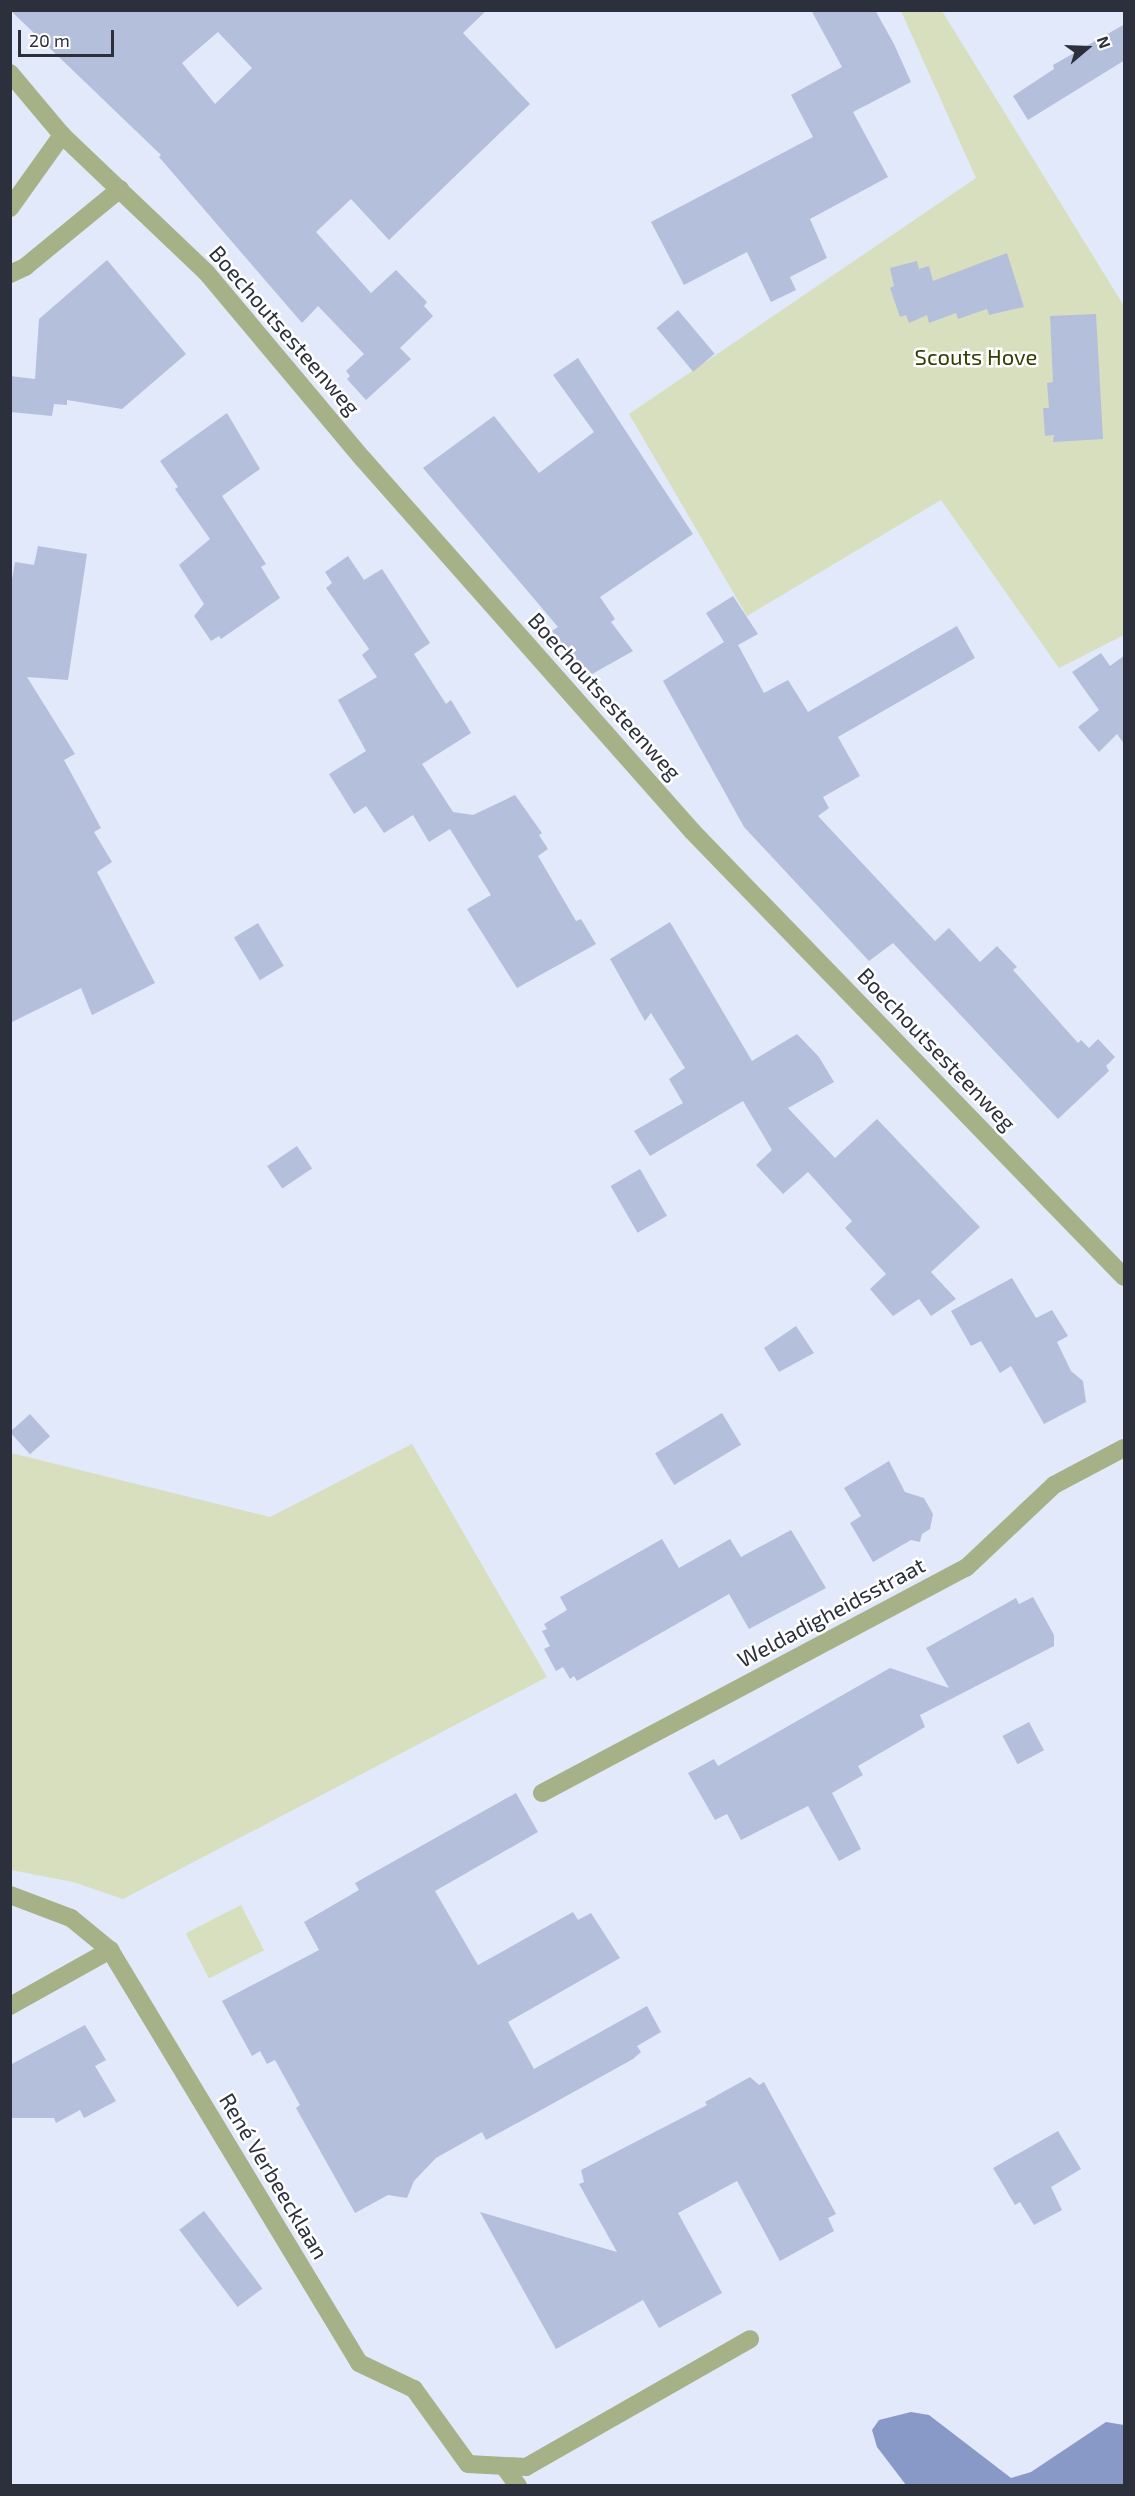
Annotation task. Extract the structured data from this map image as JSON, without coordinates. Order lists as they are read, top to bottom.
{
  "streets": {
    "street": ["Boechoutsesteenweg", "Weldadigheidsstraat", "René Verbeecklaan"]
  },
  "parks": ["Scouts Hove"],
  "scale_bar": "20 m",
  "north": "right"
}
